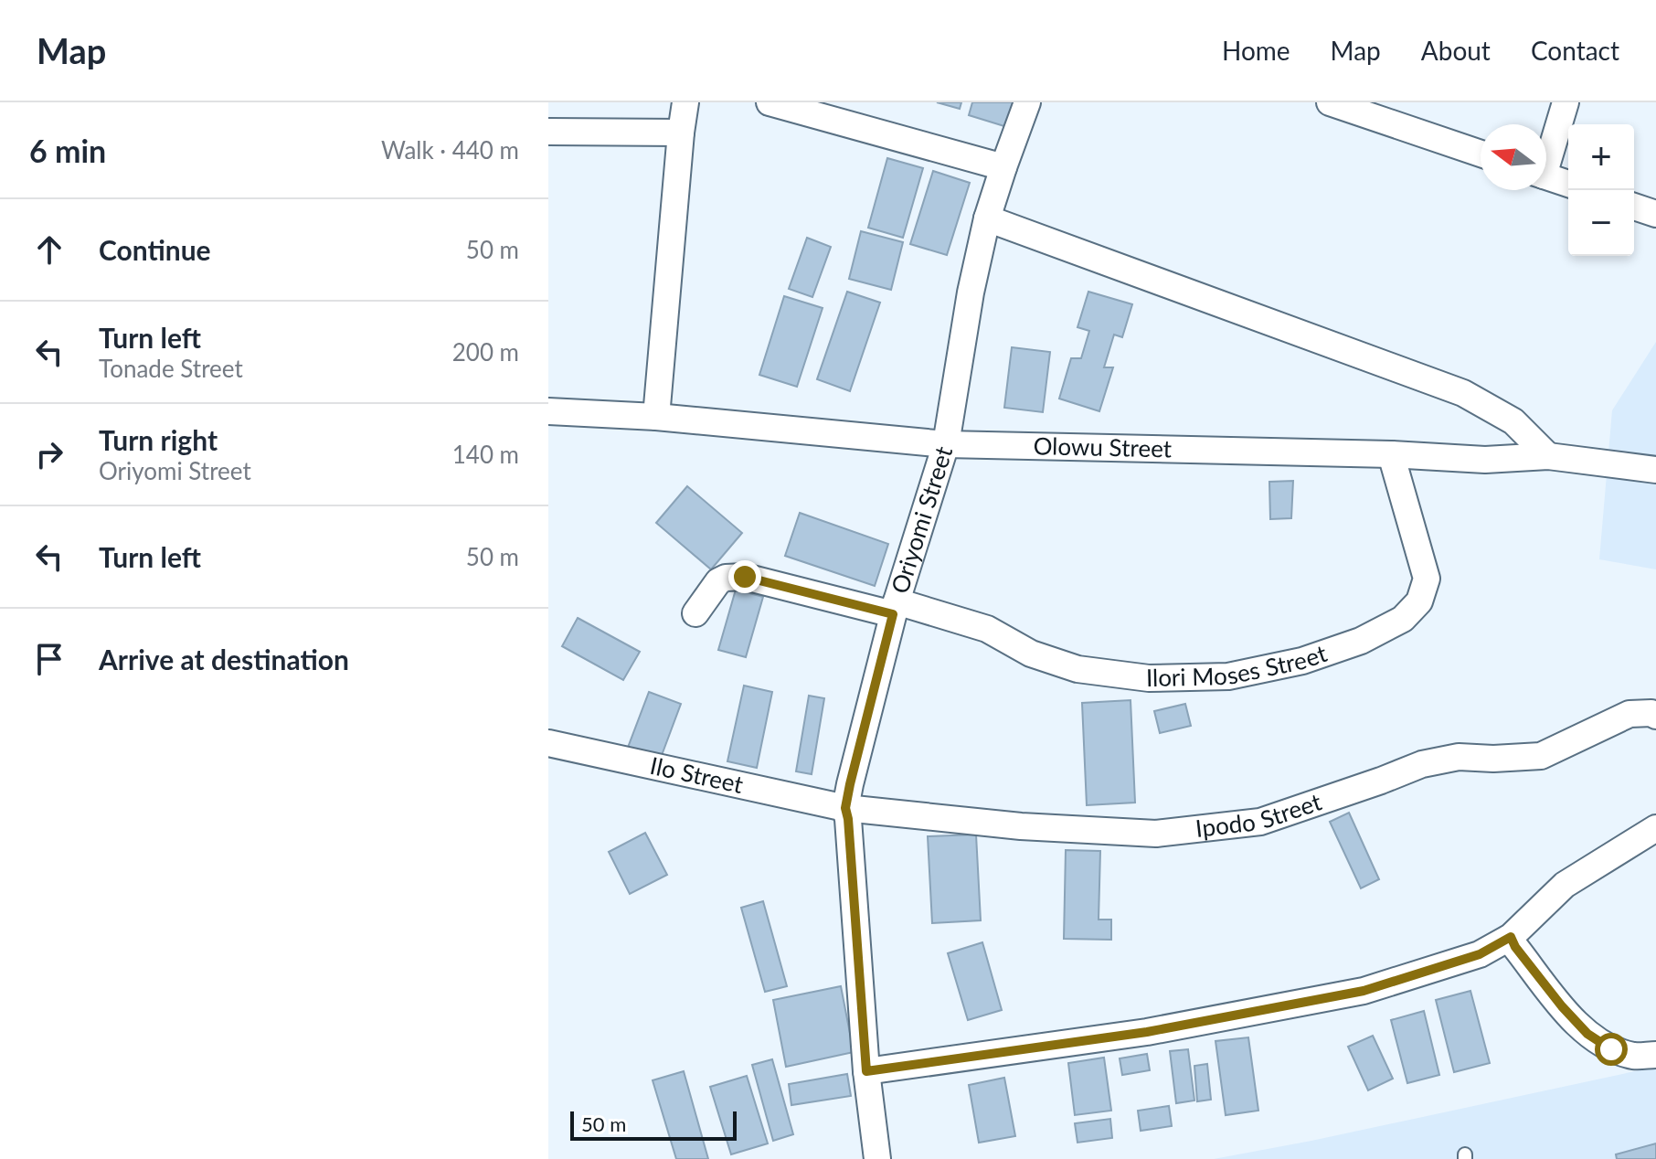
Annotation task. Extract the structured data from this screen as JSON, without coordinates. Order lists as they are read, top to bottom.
{
  "streets": {
    "street": [
      "Olowu Street",
      "Oriyomi Street",
      "Ilori Moses Street",
      "Ilo Street",
      "Ipodo Street"
    ]
  },
  "crossings": [
    ["Olowu Street", "Oriyomi Street"],
    ["Olowu Street", "Ilori Moses Street"],
    ["Oriyomi Street", "Ilori Moses Street"],
    ["Oriyomi Street", "Ilo Street"],
    ["Oriyomi Street", "Ipodo Street"],
    ["Ilo Street", "Ipodo Street"]
  ],
  "scale_bar": "50 m",
  "north": "left",
  "page": {
    "header": "Map",
    "nav": [
      "Home",
      "Map",
      "About",
      "Contact"
    ],
    "heading": ["6 min", "Walk · 440 m"],
    "map_buttons": ["+", "−"],
    "list": [
      ["Continue", "50 m"],
      ["Turn left", "Tonade Street", "200 m"],
      ["Turn right", "Oriyomi Street", "140 m"],
      ["Turn left", "50 m"],
      "Arrive at destination"
    ],
    "scale": "50 m"
  }
}
